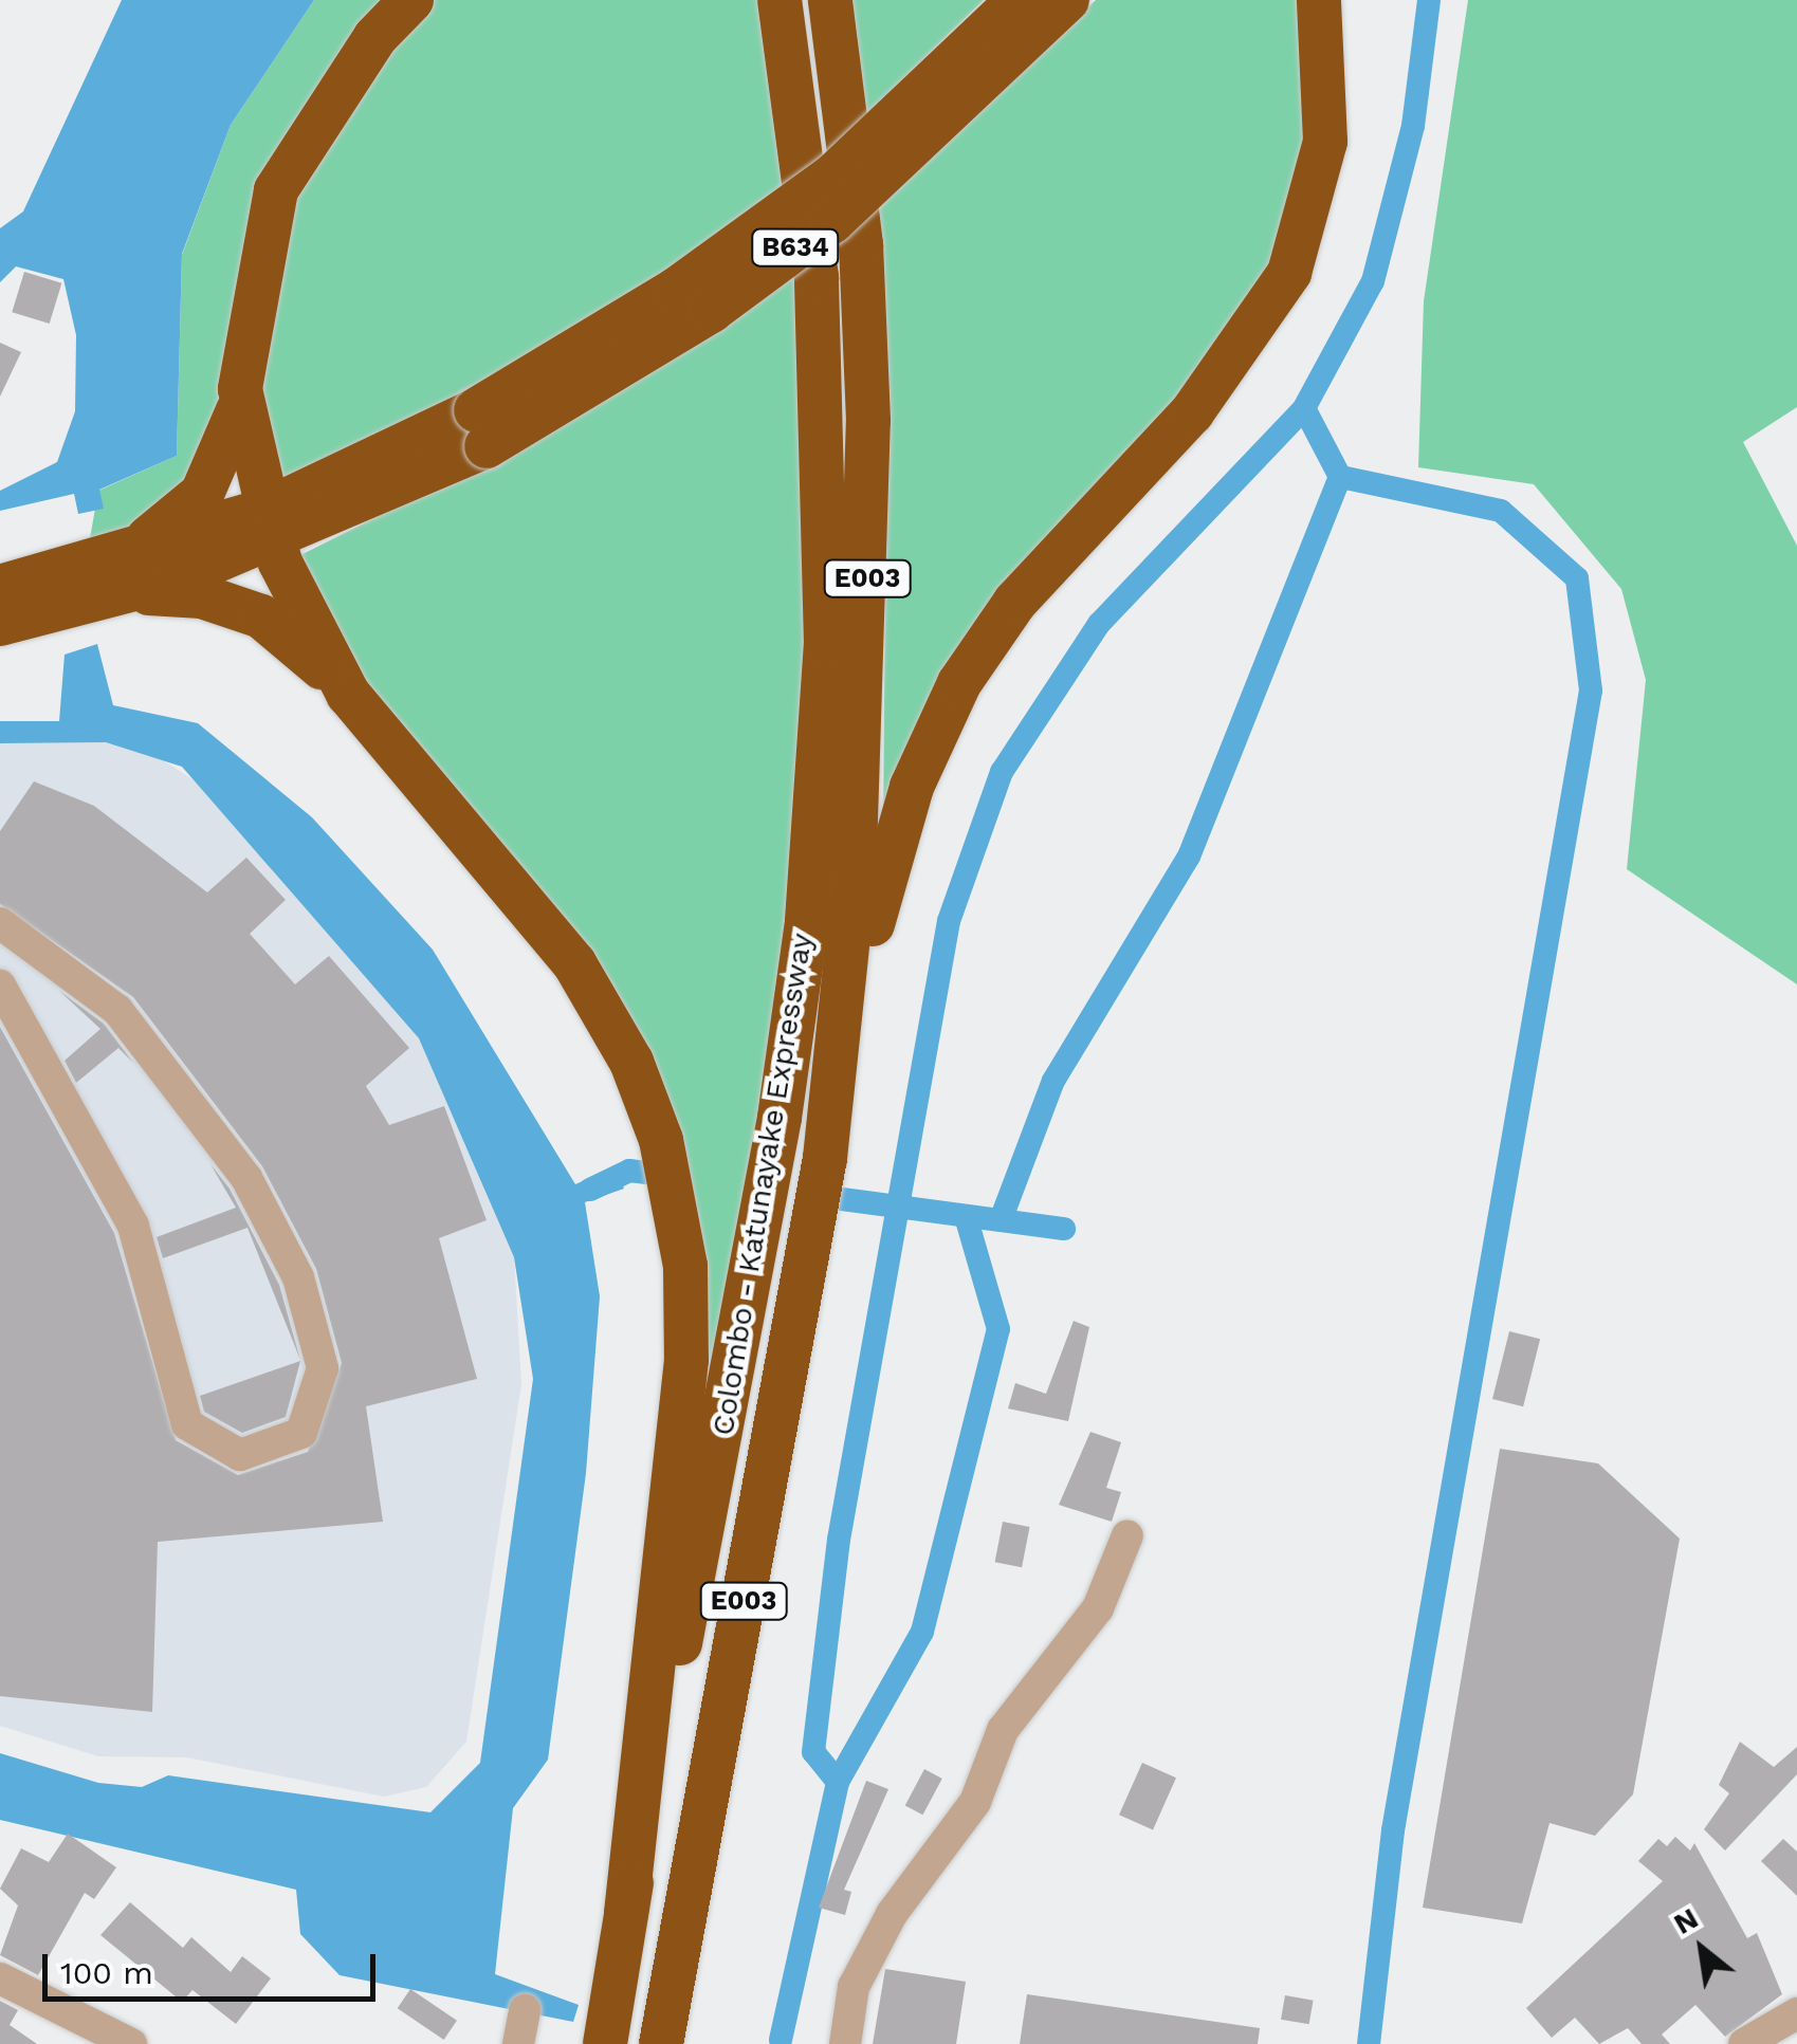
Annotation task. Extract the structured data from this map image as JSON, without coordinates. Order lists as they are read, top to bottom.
{
  "streets": {
    "highway": ["B634", "E003", "Colombo - Katunayake Expressway"]
  },
  "scale_bar": "100 m",
  "north": "top left"
}
